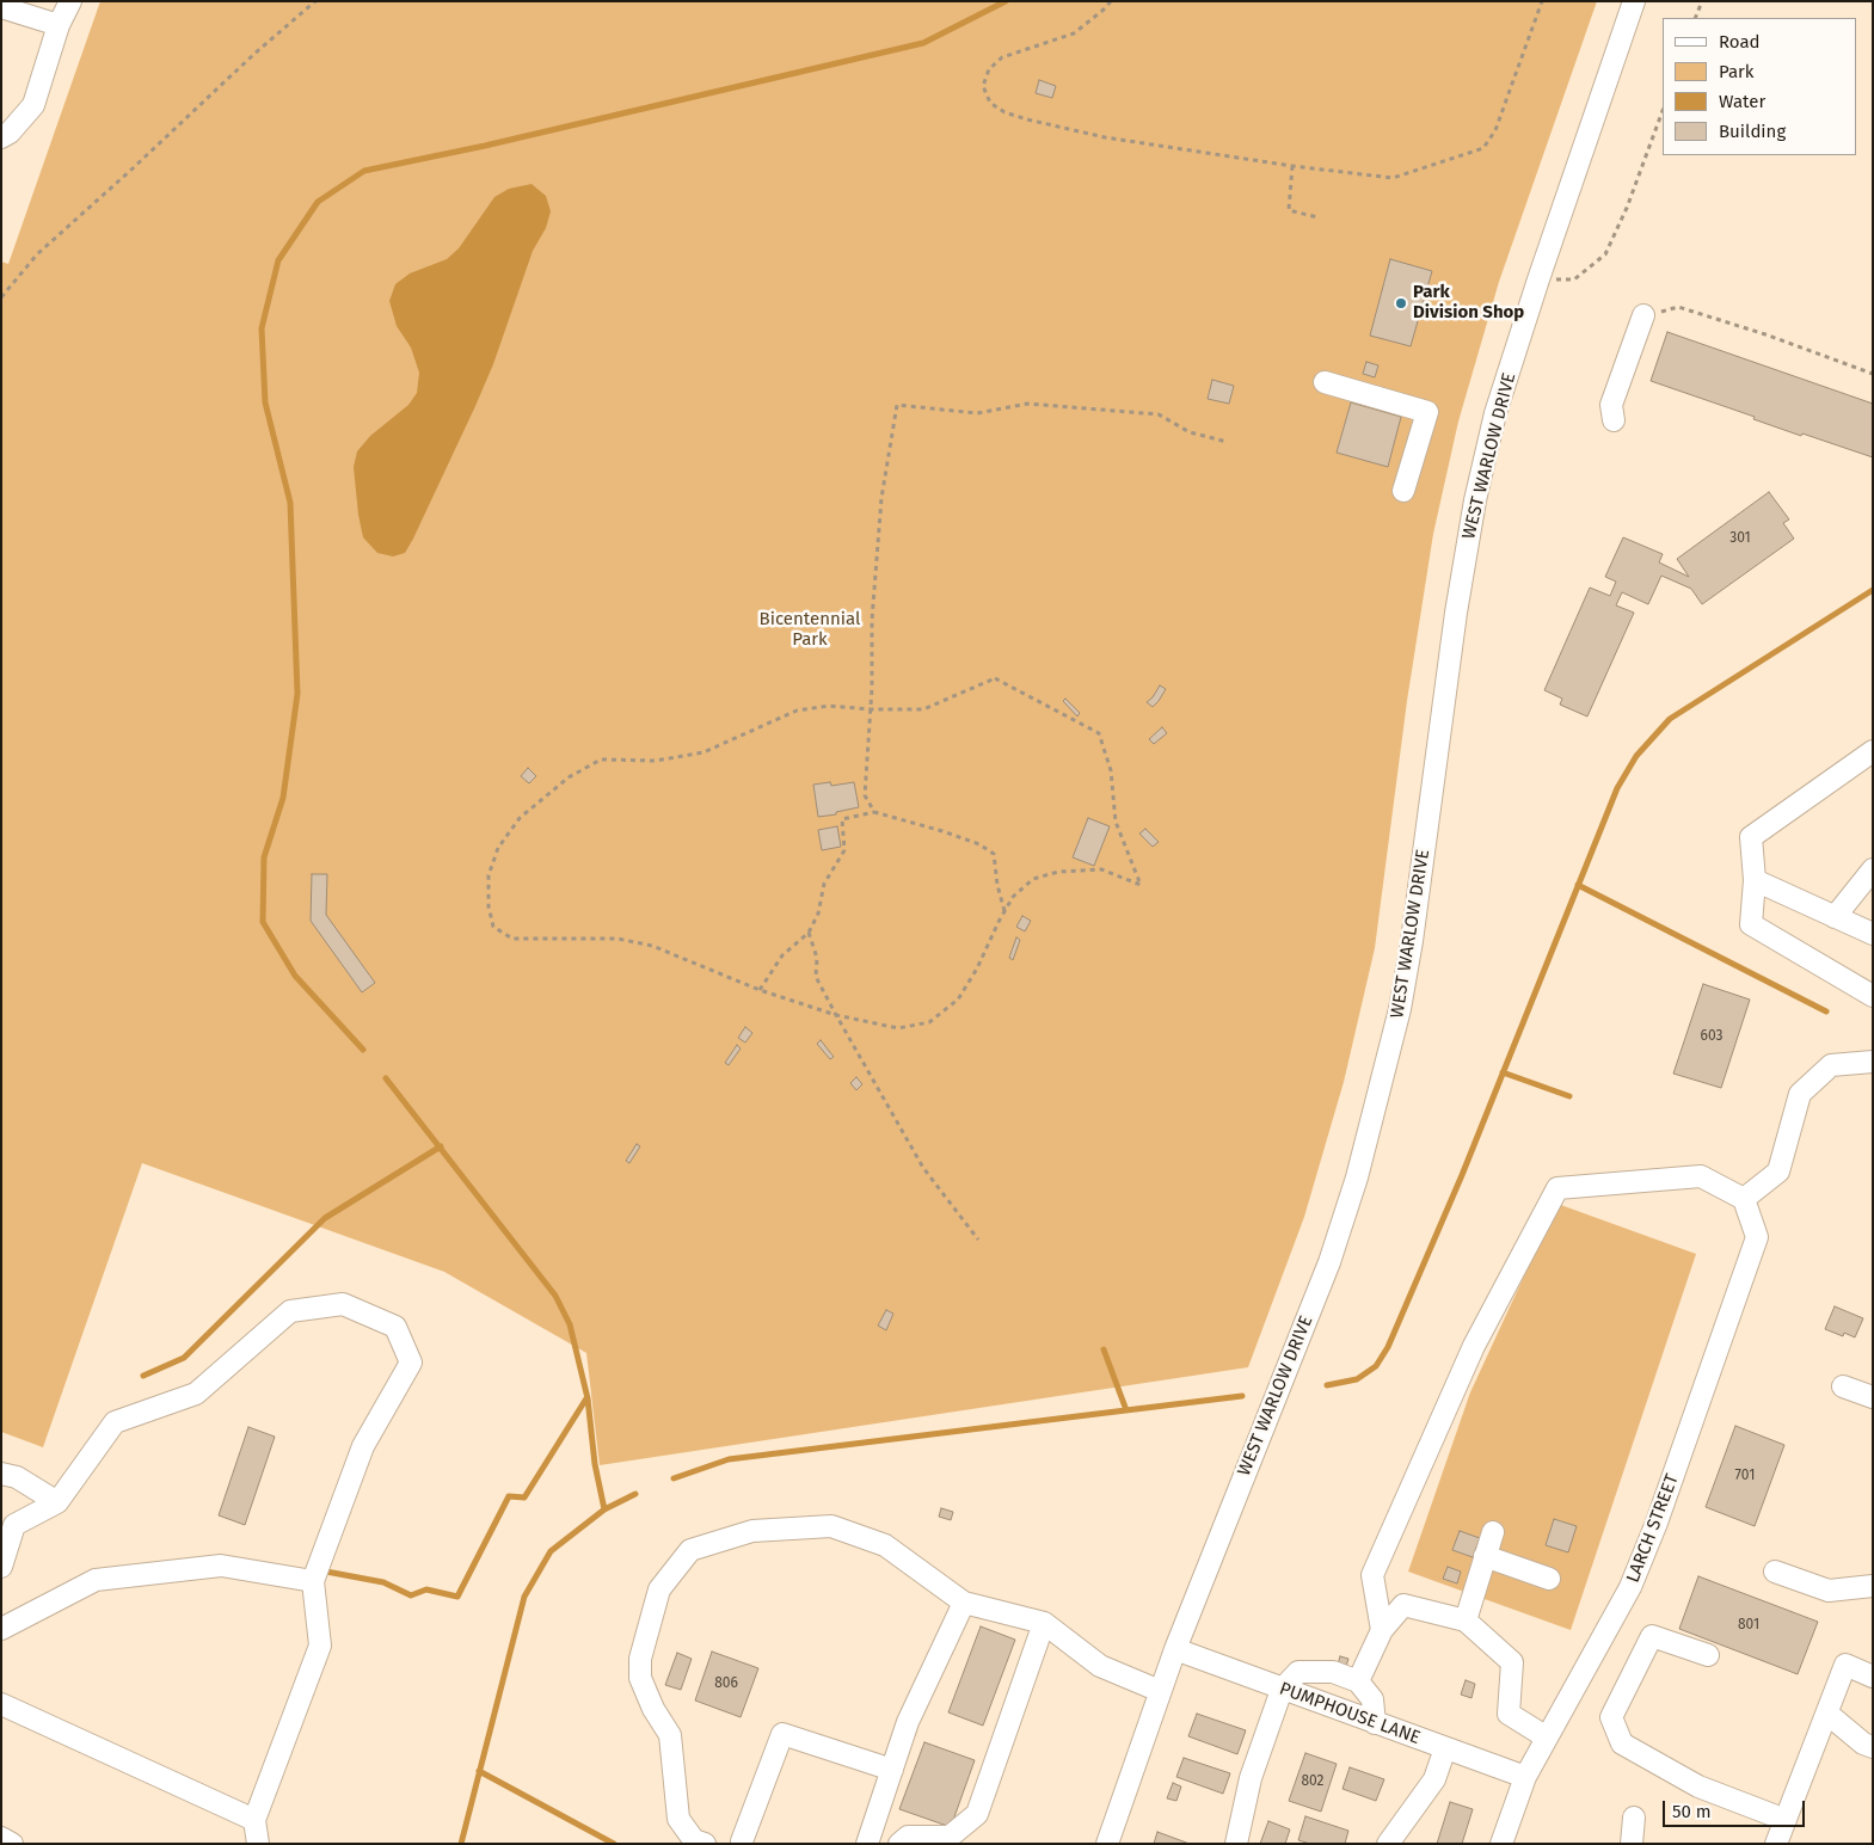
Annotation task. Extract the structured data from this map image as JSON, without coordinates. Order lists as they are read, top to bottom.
{
  "streets": {
    "street": ["WEST WARLOW DRIVE", "LARCH STREET", "PUMPHOUSE LANE"]
  },
  "crossings": [
    ["WEST WARLOW DRIVE", "PUMPHOUSE LANE"],
    ["LARCH STREET", "PUMPHOUSE LANE"]
  ],
  "parks": ["Bicentennial Park"],
  "places": ["Park Division Shop"],
  "house_numbers": [
    "301",
    "603",
    "701",
    "801",
    "806",
    "802"
  ],
  "legend": [
    "Road",
    "Park",
    "Water",
    "Building"
  ],
  "scale_bar": "50 m"
}
